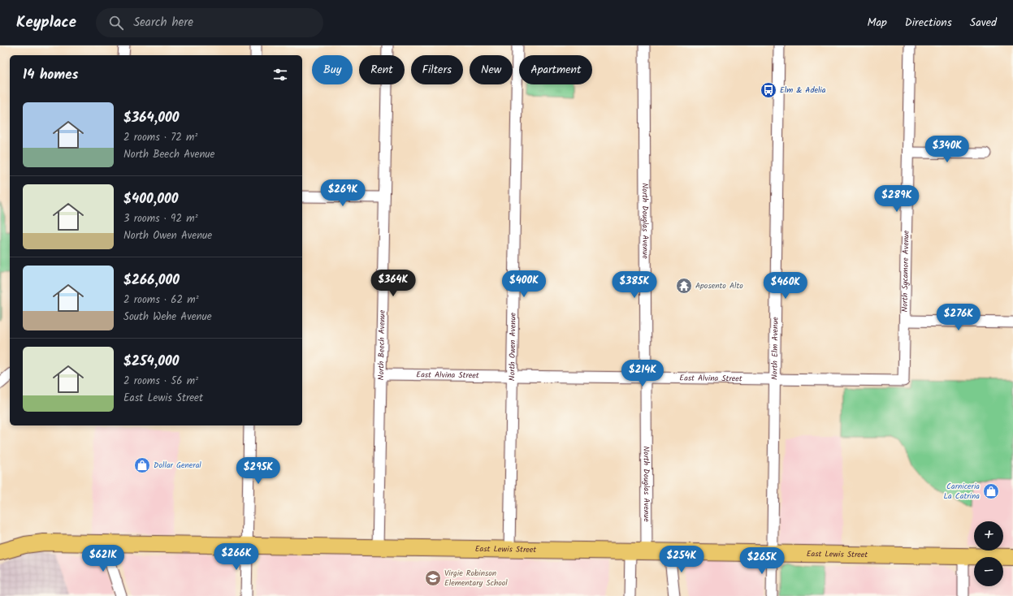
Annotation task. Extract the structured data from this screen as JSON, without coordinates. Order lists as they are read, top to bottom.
{
  "streets": {
    "main road": ["East Lewis Street"],
    "street": [
      "North Douglas Avenue",
      "North Sycamore Avenue",
      "North Beech Avenue",
      "North Owen Avenue",
      "North Elm Avenue",
      "East Alvina Street"
    ]
  },
  "crossings": [
    ["North Douglas Avenue", "East Alvina Street"],
    ["North Douglas Avenue", "East Lewis Street"],
    ["North Sycamore Avenue", "East Alvina Street"],
    ["North Beech Avenue", "East Alvina Street"],
    ["North Beech Avenue", "East Lewis Street"],
    ["North Owen Avenue", "East Alvina Street"],
    ["North Owen Avenue", "East Lewis Street"],
    ["North Elm Avenue", "East Alvina Street"],
    ["North Elm Avenue", "East Lewis Street"]
  ],
  "places": {
    "bus stop": ["Elm & Adelia"],
    "temple": ["Aposento Alto"],
    "shop": ["Dollar General", "Carniceria La Catrina"],
    "school or university": ["Virgie Robinson Elementary School"]
  },
  "page": {
    "header": "Keyplace",
    "search": "Search here",
    "nav": ["Map", "Directions", "Saved"],
    "chip": [
      "Buy",
      "Rent",
      "Filters",
      "New",
      "Apartment"
    ],
    "heading": "14 homes",
    "list": [
      {
        "name": "$364,000",
        "note": "2 rooms · 72 m² · North Beech Avenue"
      },
      {
        "name": "$400,000",
        "note": "3 rooms · 92 m² · North Owen Avenue"
      },
      {
        "name": "$266,000",
        "note": "2 rooms · 62 m² · South Wehe Avenue"
      },
      {
        "name": "$254,000",
        "note": "2 rooms · 56 m² · East Lewis Street"
      }
    ],
    "price": [
      "$340K",
      "$269K",
      "$289K",
      "$364K",
      "$400K",
      "$385K",
      "$460K",
      "$276K",
      "$214K",
      "$295K",
      "$266K",
      "$621K",
      "$254K",
      "$265K"
    ],
    "map_buttons": ["+", "−"]
  }
}
